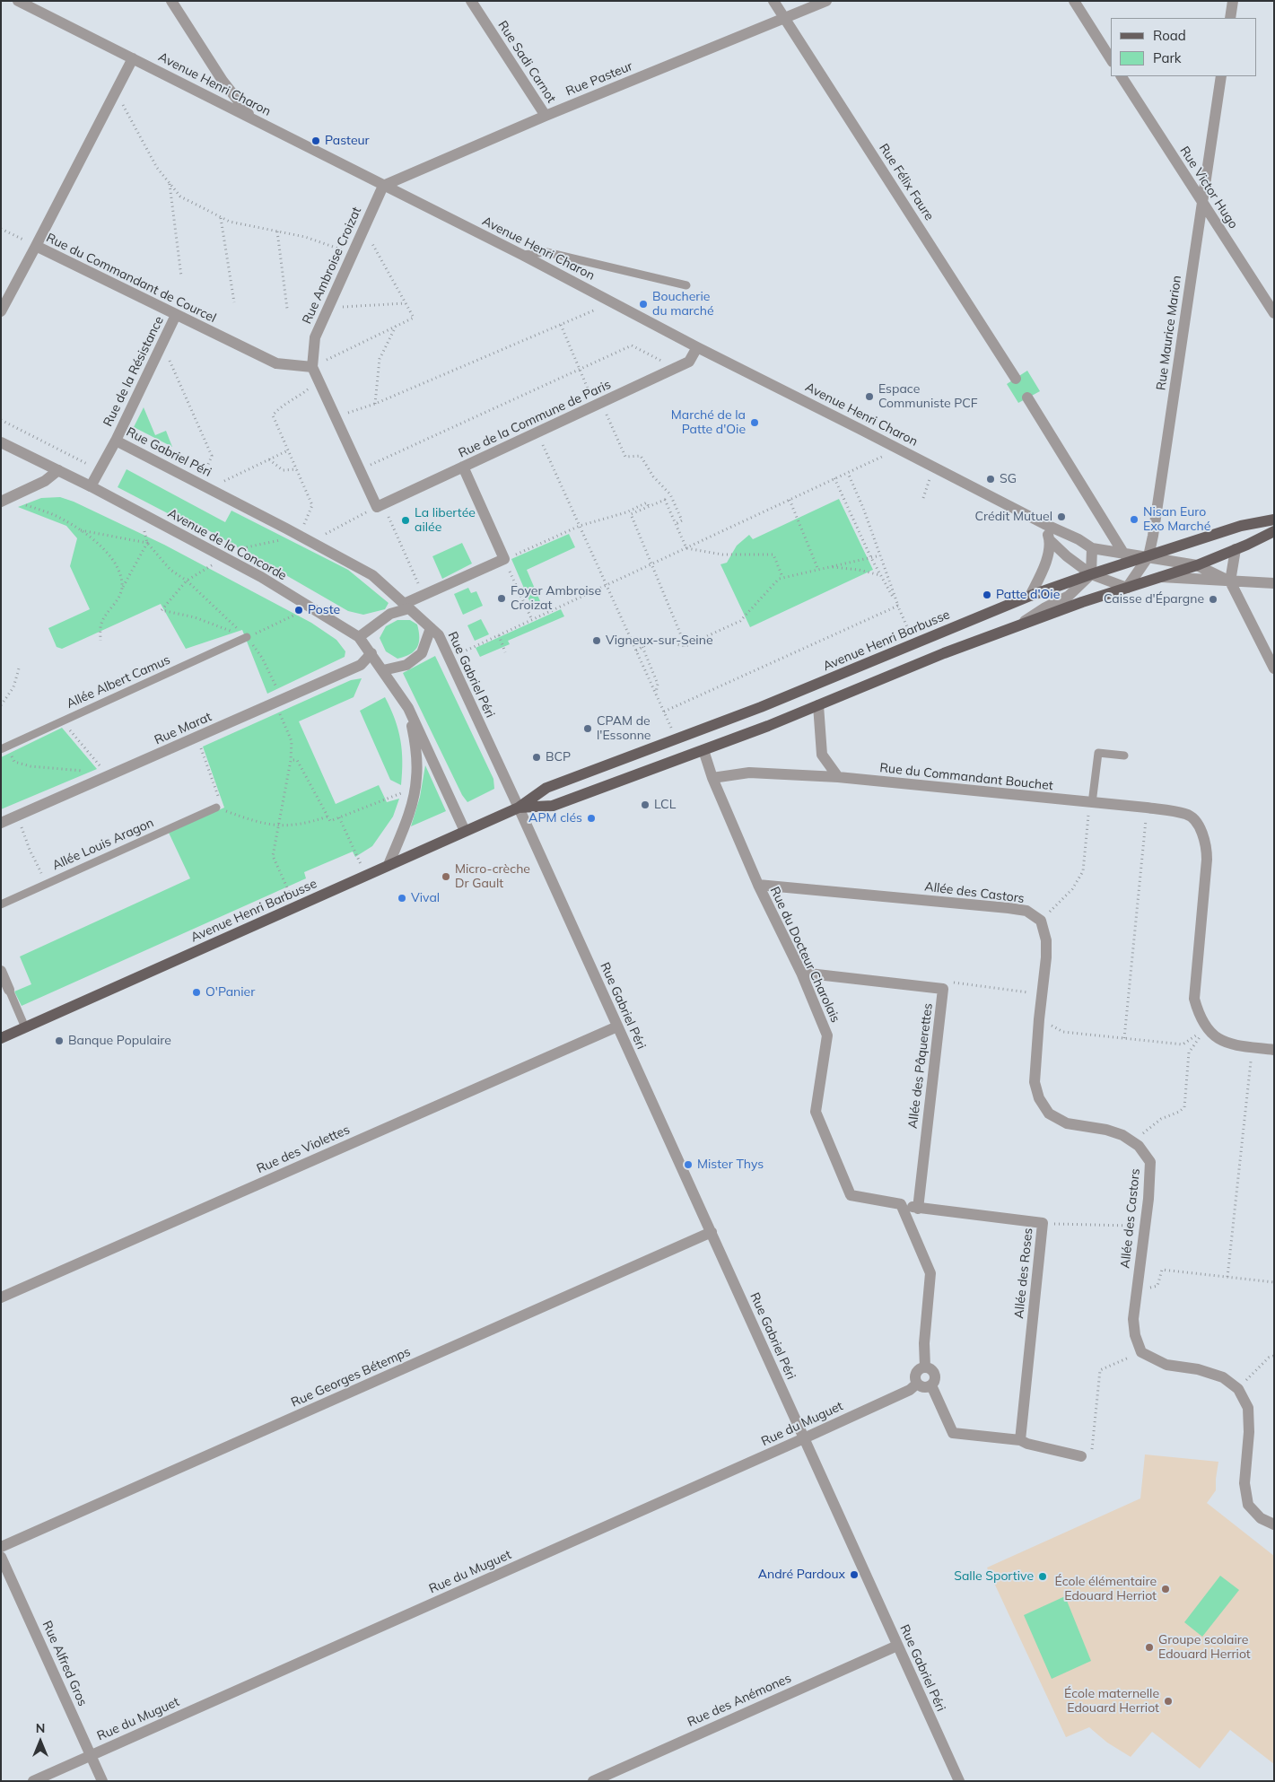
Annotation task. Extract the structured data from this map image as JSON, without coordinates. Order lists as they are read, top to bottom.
{
  "streets": {
    "main road": ["Avenue Henri Barbusse"],
    "street": [
      "Rue Sadi Carnot",
      "Rue Pasteur",
      "Avenue Henri Charon",
      "Rue Félix Faure",
      "Rue Victor Hugo",
      "Rue Ambroise Croizat",
      "Rue du Commandant de Courcel",
      "Rue Maurice Marion",
      "Rue de la Résistance",
      "Rue de la Commune de Paris",
      "Rue Gabriel Péri",
      "Avenue de la Concorde",
      "Rue Marat",
      "Rue du Commandant Bouchet",
      "Allée des Castors",
      "Rue du Docteur Charolais",
      "Allée des Pâquerettes",
      "Rue des Violettes",
      "Allée des Roses",
      "Rue Georges Bétemps",
      "Rue du Muguet",
      "Rue Alfred Gros",
      "Rue des Anémones"
    ],
    "lane": ["Allée Albert Camus", "Allée Louis Aragon"]
  },
  "crossings": [
    ["Rue Sadi Carnot", "Rue Pasteur"],
    ["Rue Pasteur", "Avenue Henri Charon"],
    ["Rue Pasteur", "Rue Félix Faure"],
    ["Rue Pasteur", "Rue Ambroise Croizat"],
    ["Avenue Henri Charon", "Rue Ambroise Croizat"],
    ["Avenue Henri Charon", "Rue du Commandant de Courcel"],
    ["Avenue Henri Charon", "Rue Maurice Marion"],
    ["Avenue Henri Charon", "Rue de la Commune de Paris"],
    ["Avenue Henri Charon", "Avenue Henri Barbusse"],
    ["Rue Victor Hugo", "Rue Maurice Marion"],
    ["Rue Ambroise Croizat", "Rue du Commandant de Courcel"],
    ["Rue Ambroise Croizat", "Rue de la Commune de Paris"],
    ["Rue du Commandant de Courcel", "Rue de la Résistance"],
    ["Rue Maurice Marion", "Avenue Henri Barbusse"],
    ["Rue de la Résistance", "Rue Gabriel Péri"],
    ["Rue Gabriel Péri", "Avenue de la Concorde"],
    ["Rue Gabriel Péri", "Avenue Henri Barbusse"],
    ["Rue Gabriel Péri", "Rue des Violettes"],
    ["Rue Gabriel Péri", "Rue Georges Bétemps"],
    ["Rue Gabriel Péri", "Rue du Muguet"],
    ["Rue Gabriel Péri", "Rue des Anémones"],
    ["Avenue de la Concorde", "Avenue Henri Barbusse"],
    ["Avenue de la Concorde", "Rue Marat"],
    ["Avenue Henri Barbusse", "Rue du Docteur Charolais"],
    ["Rue du Commandant Bouchet", "Rue du Docteur Charolais"],
    ["Allée des Castors", "Rue du Docteur Charolais"],
    ["Rue du Docteur Charolais", "Allée des Pâquerettes"],
    ["Rue du Docteur Charolais", "Allée des Roses"],
    ["Allée des Pâquerettes", "Allée des Roses"],
    ["Rue du Muguet", "Rue Alfred Gros"]
  ],
  "places": [
    "Pasteur",
    "Boucherie du marché",
    "Espace Communiste PCF",
    "Marché de la Patte d'Oie",
    "SG",
    "Crédit Mutuel",
    "Nisan Euro Exo Marché",
    "La libertée ailée",
    "Patte d'Oie",
    "Foyer Ambroise Croizat",
    "Caisse d'Épargne",
    "Poste",
    "Vigneux-sur-Seine",
    "CPAM de l'Essonne",
    "BCP",
    "LCL",
    "APM clés",
    "Micro-crèche Dr Gault",
    "Vival",
    "O'Panier",
    "Banque Populaire",
    "Mister Thys",
    "André Pardoux",
    "Salle Sportive",
    "École élémentaire Edouard Herriot",
    "Groupe scolaire Edouard Herriot",
    "École maternelle Edouard Herriot"
  ],
  "legend": ["Road", "Park"],
  "north": "top"
}
